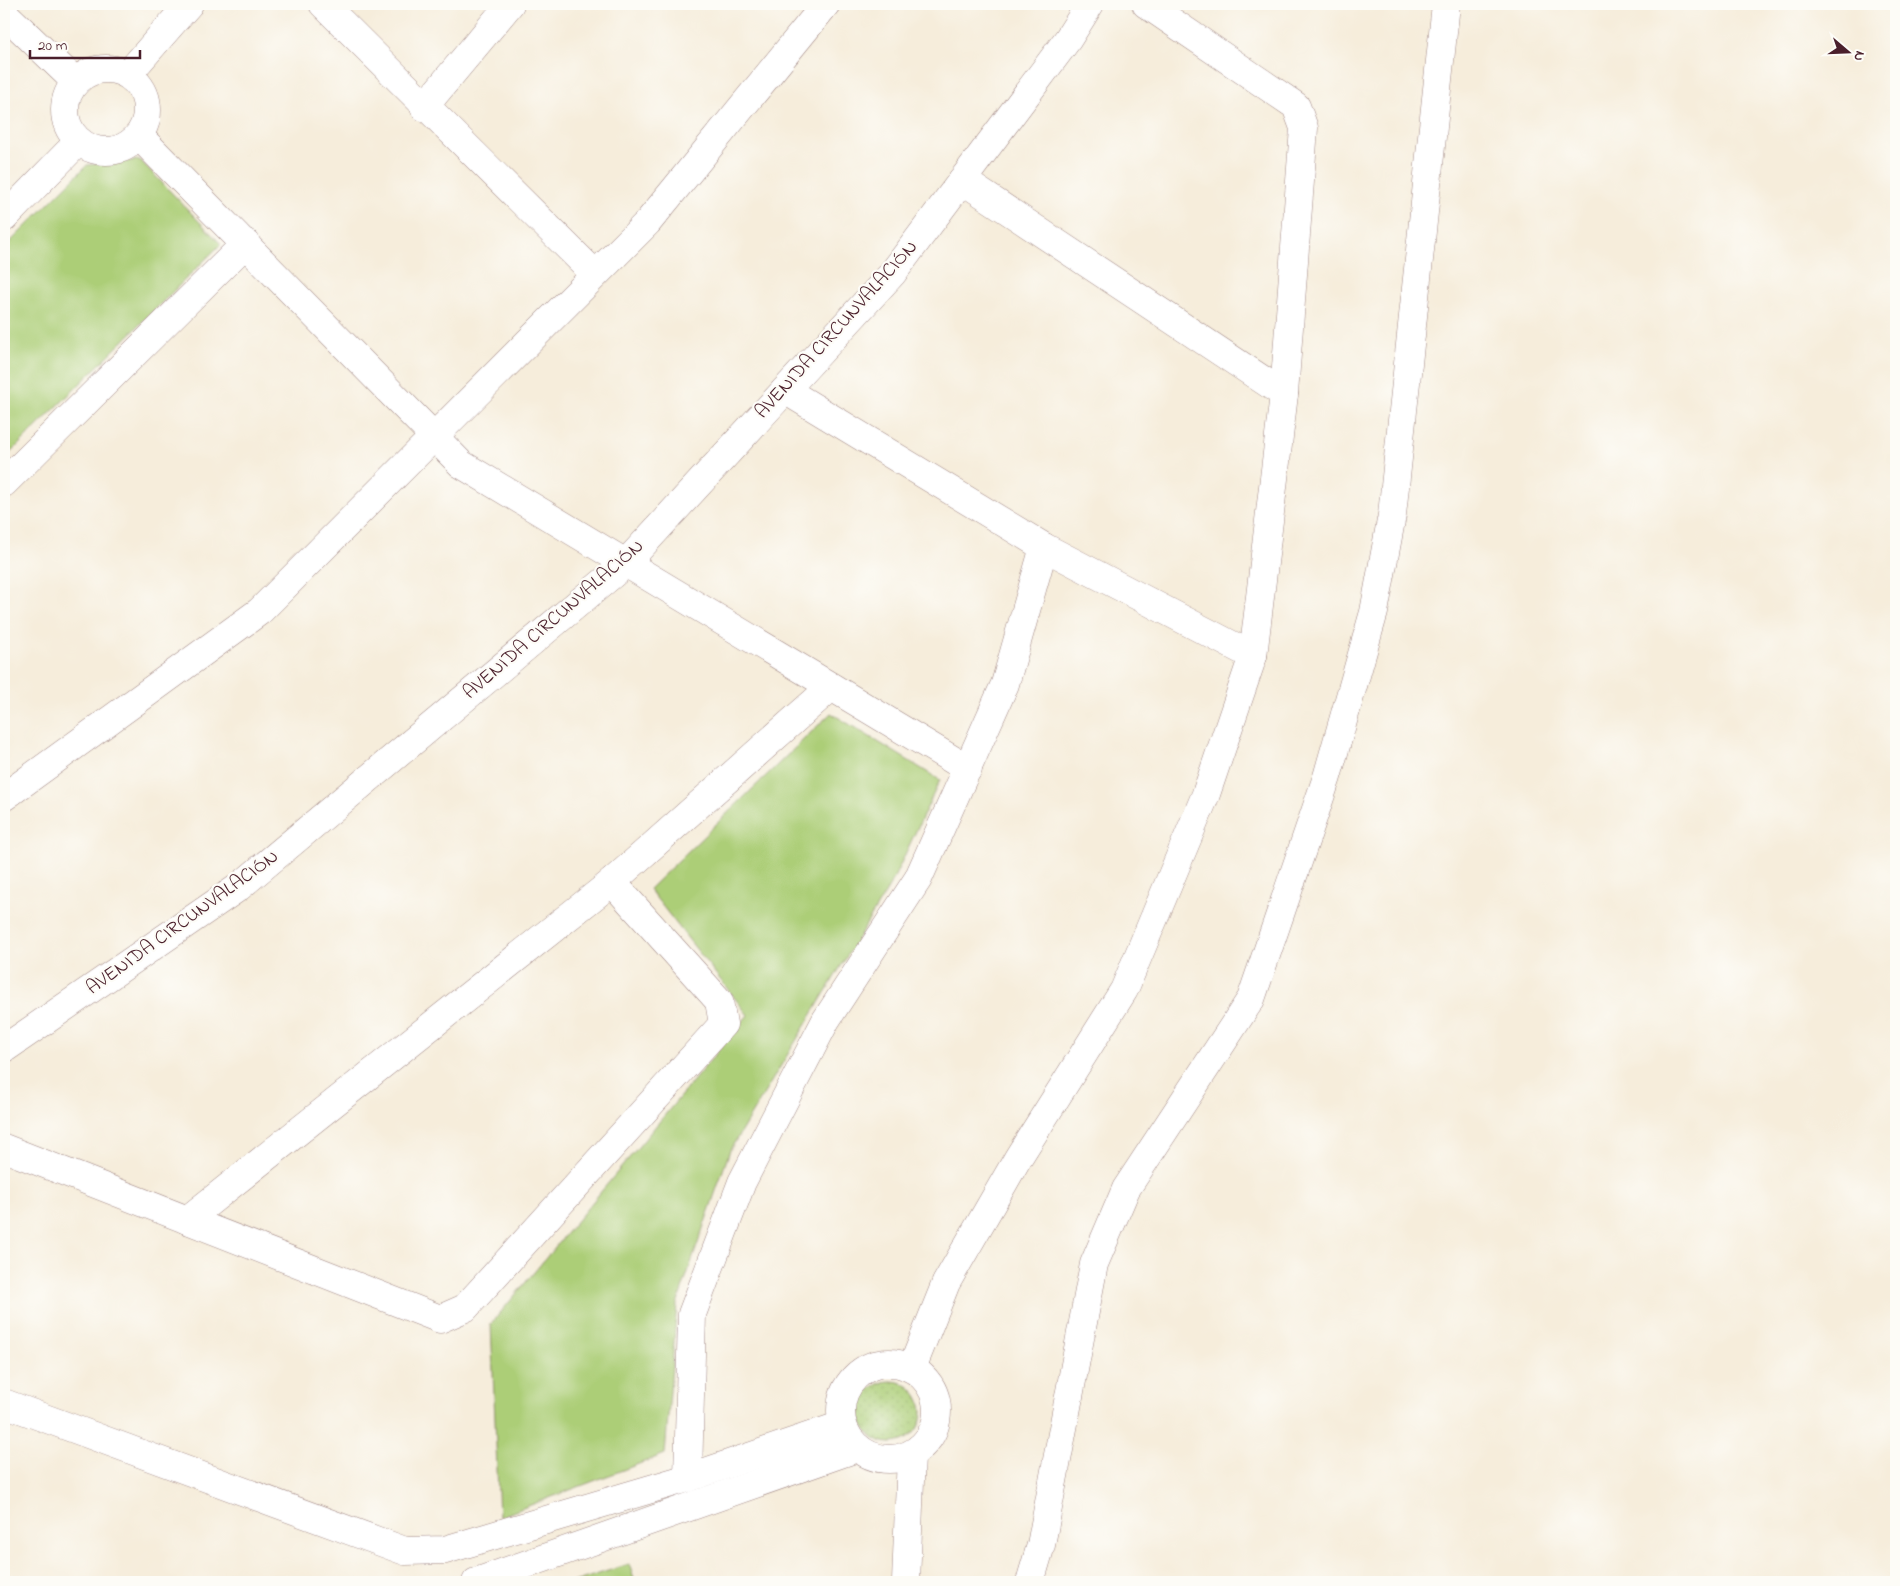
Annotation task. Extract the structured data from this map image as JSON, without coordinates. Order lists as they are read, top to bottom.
{
  "streets": {
    "street": ["AVENIDA CIRCUNVALACIÓN"]
  },
  "scale_bar": "20 m",
  "north": "right"
}
